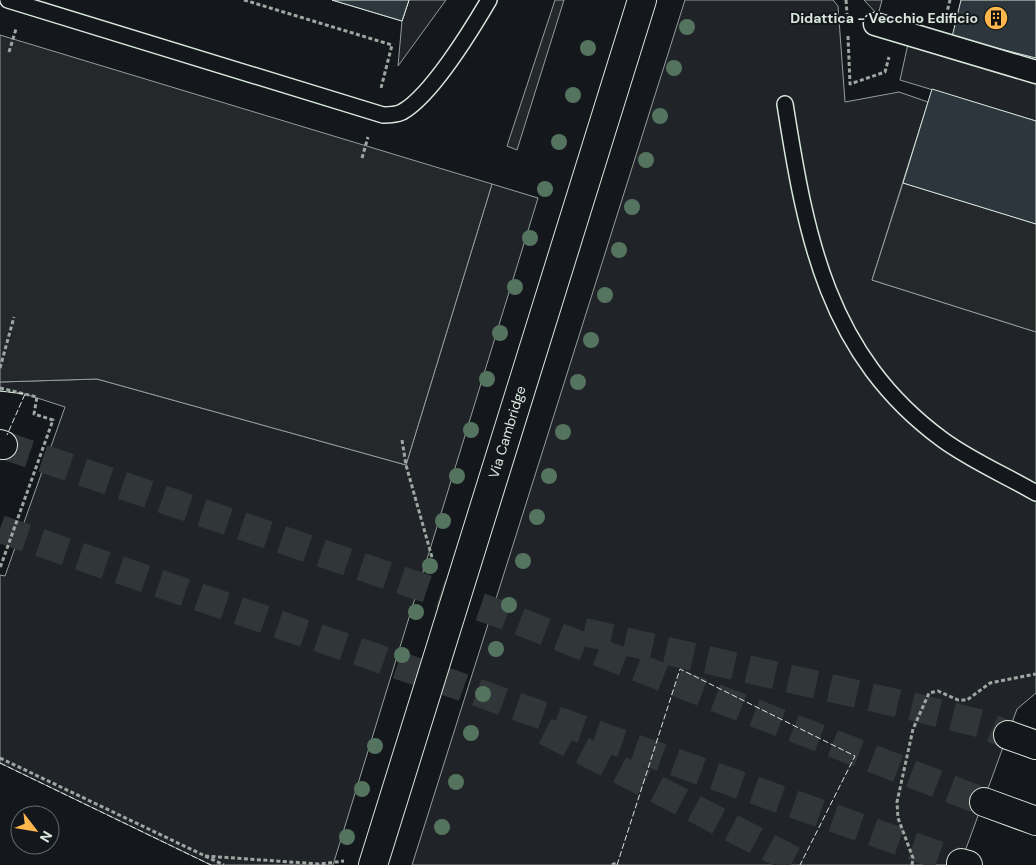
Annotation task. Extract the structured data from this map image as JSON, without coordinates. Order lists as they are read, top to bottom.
{
  "streets": {
    "street": ["Via Cambridge"]
  },
  "places": {
    "building": ["Didattica - Vecchio Edificio"]
  },
  "north": "bottom right"
}
